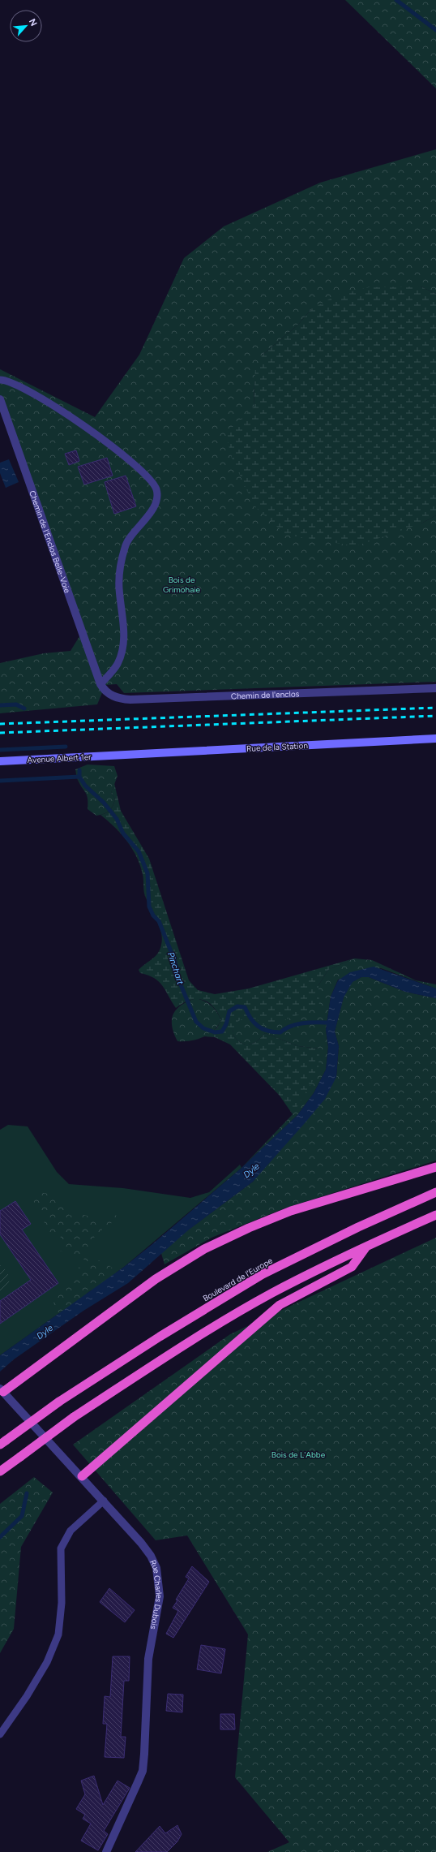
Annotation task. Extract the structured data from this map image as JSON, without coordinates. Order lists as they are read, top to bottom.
{
  "streets": {
    "highway": ["Boulevard de l'Europe"],
    "main road": ["Rue de la Station", "Avenue Albert 1er"],
    "street": ["Chemin de l'Enclos Belle-Voie", "Chemin de l'enclos", "Rue Charles Dubois"]
  },
  "crossings": [
    ["Chemin de l'Enclos Belle-Voie", "Chemin de l'enclos"],
    ["Rue de la Station", "Avenue Albert 1er"]
  ],
  "water": ["Pinchart", "Dyle"],
  "parks": ["Bois de Grimohaie", "Bois de L'Abbe"],
  "north": "top right"
}
